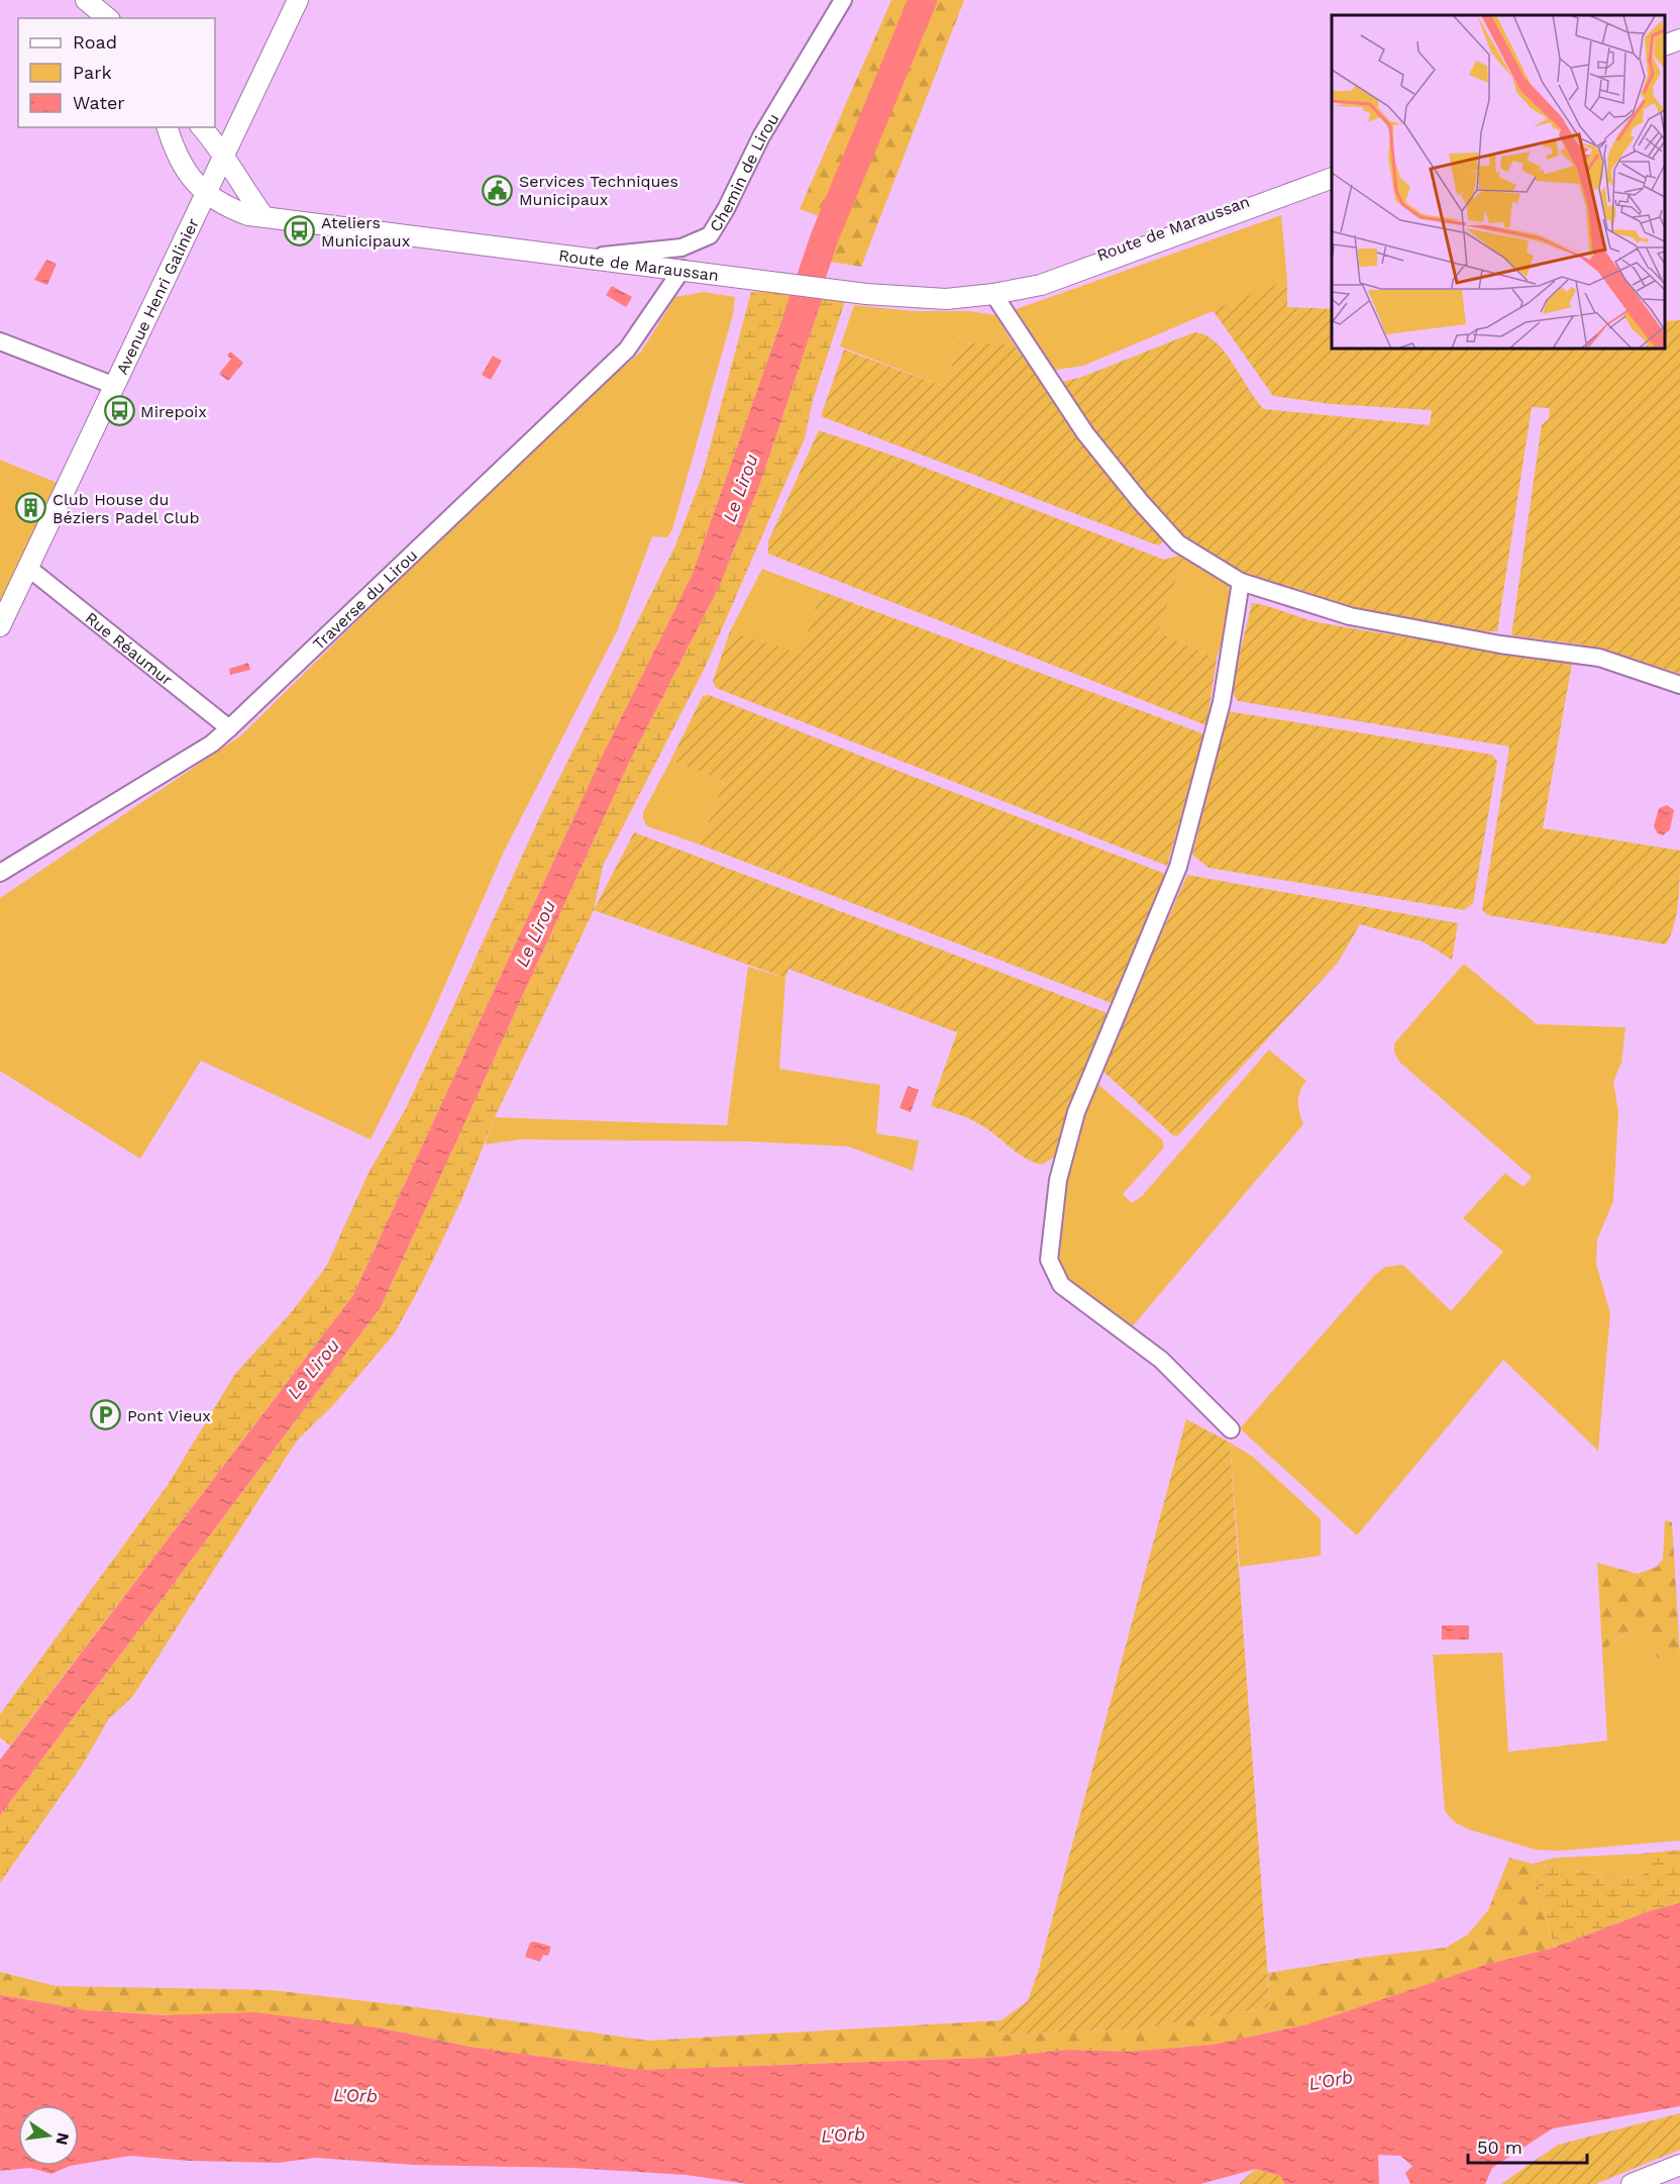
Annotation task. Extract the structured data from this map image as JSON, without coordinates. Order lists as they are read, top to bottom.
{
  "streets": {
    "main road": ["Route de Maraussan", "Avenue Henri Galinier"],
    "street": ["Chemin de Lirou", "Traverse du Lirou", "Rue Réaumur"]
  },
  "crossings": [
    ["Chemin de Lirou", "Route de Maraussan"],
    ["Route de Maraussan", "Avenue Henri Galinier"],
    ["Route de Maraussan", "Traverse du Lirou"],
    ["Avenue Henri Galinier", "Rue Réaumur"],
    ["Traverse du Lirou", "Rue Réaumur"]
  ],
  "water": ["Le Lirou", "L'Orb"],
  "places": {
    "public building": ["Services Techniques Municipaux"],
    "bus stop": ["Ateliers Municipaux", "Mirepoix"],
    "building": ["Club House du Béziers Padel Club"],
    "parking": ["Pont Vieux"]
  },
  "legend": ["Road", "Park", "Water"],
  "scale_bar": "50 m",
  "north": "right"
}
